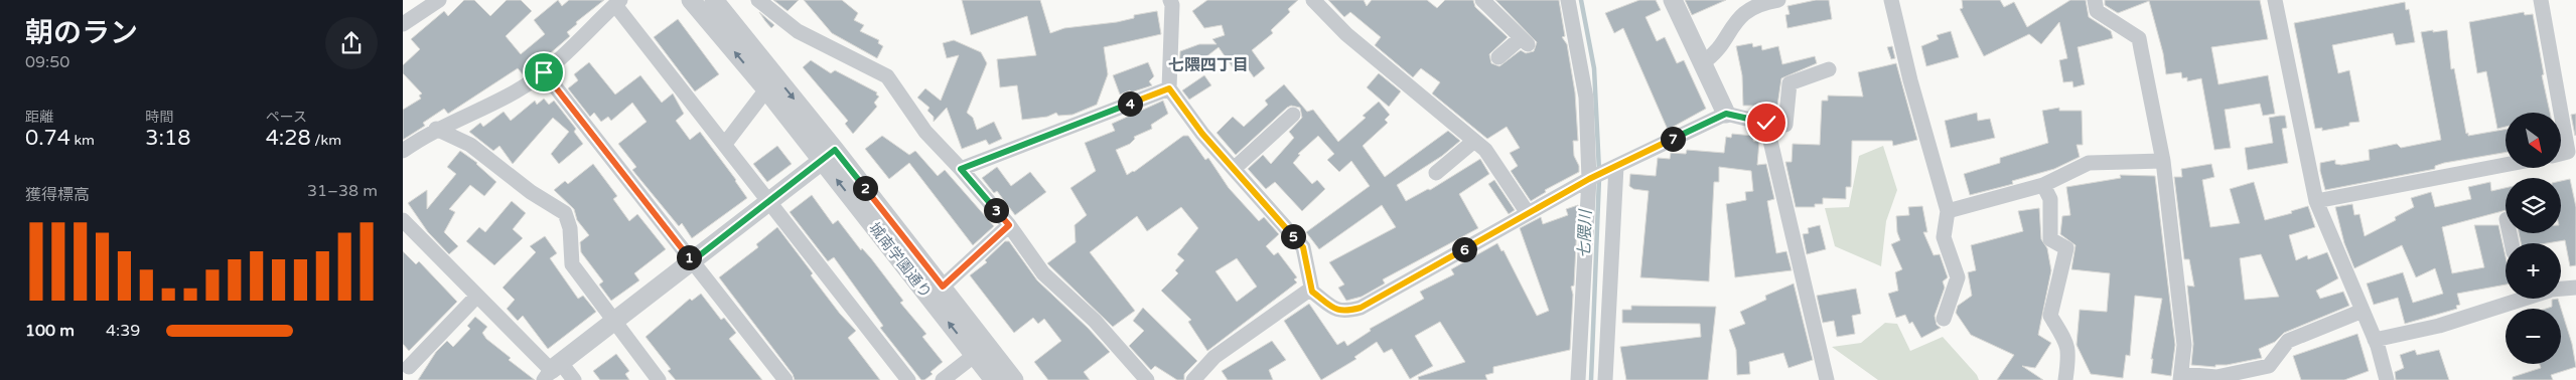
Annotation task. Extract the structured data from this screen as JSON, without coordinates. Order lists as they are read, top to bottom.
{
  "streets": {
    "street": ["城南学園通り"]
  },
  "districts": ["七隈四丁目"],
  "water": ["七隈川"],
  "north": "bottom right",
  "page": {
    "heading": ["朝のラン", "09:50"],
    "stats": [
      ["距離", "0.74 km"],
      ["時間", "3:18"],
      ["ペース", "4:28 /km"]
    ],
    "pins": [
      "4",
      "7",
      "2",
      "3",
      "5",
      "6",
      "1"
    ],
    "map_buttons": ["+", "−"],
    "chart": ["獲得標高", "31–38 m"],
    "list": [
      {
        "name": "100 m",
        "note": "4:39"
      }
    ]
  }
}
